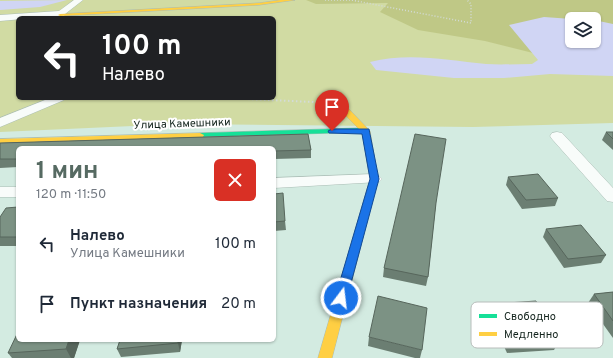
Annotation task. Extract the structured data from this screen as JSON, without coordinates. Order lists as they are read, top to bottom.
{
  "streets": {
    "street": ["Улица Камешники"]
  },
  "legend": ["Свободно", "Медленно"],
  "page": {
    "turn": ["100 m", "Налево"],
    "heading": ["1 мин", "120 m · 11:50"],
    "list": [
      {
        "name": "Налево",
        "note": "Улица Камешники",
        "value": "100 m"
      },
      {
        "name": "Пункт назначения",
        "value": "20 m"
      }
    ]
  }
}
